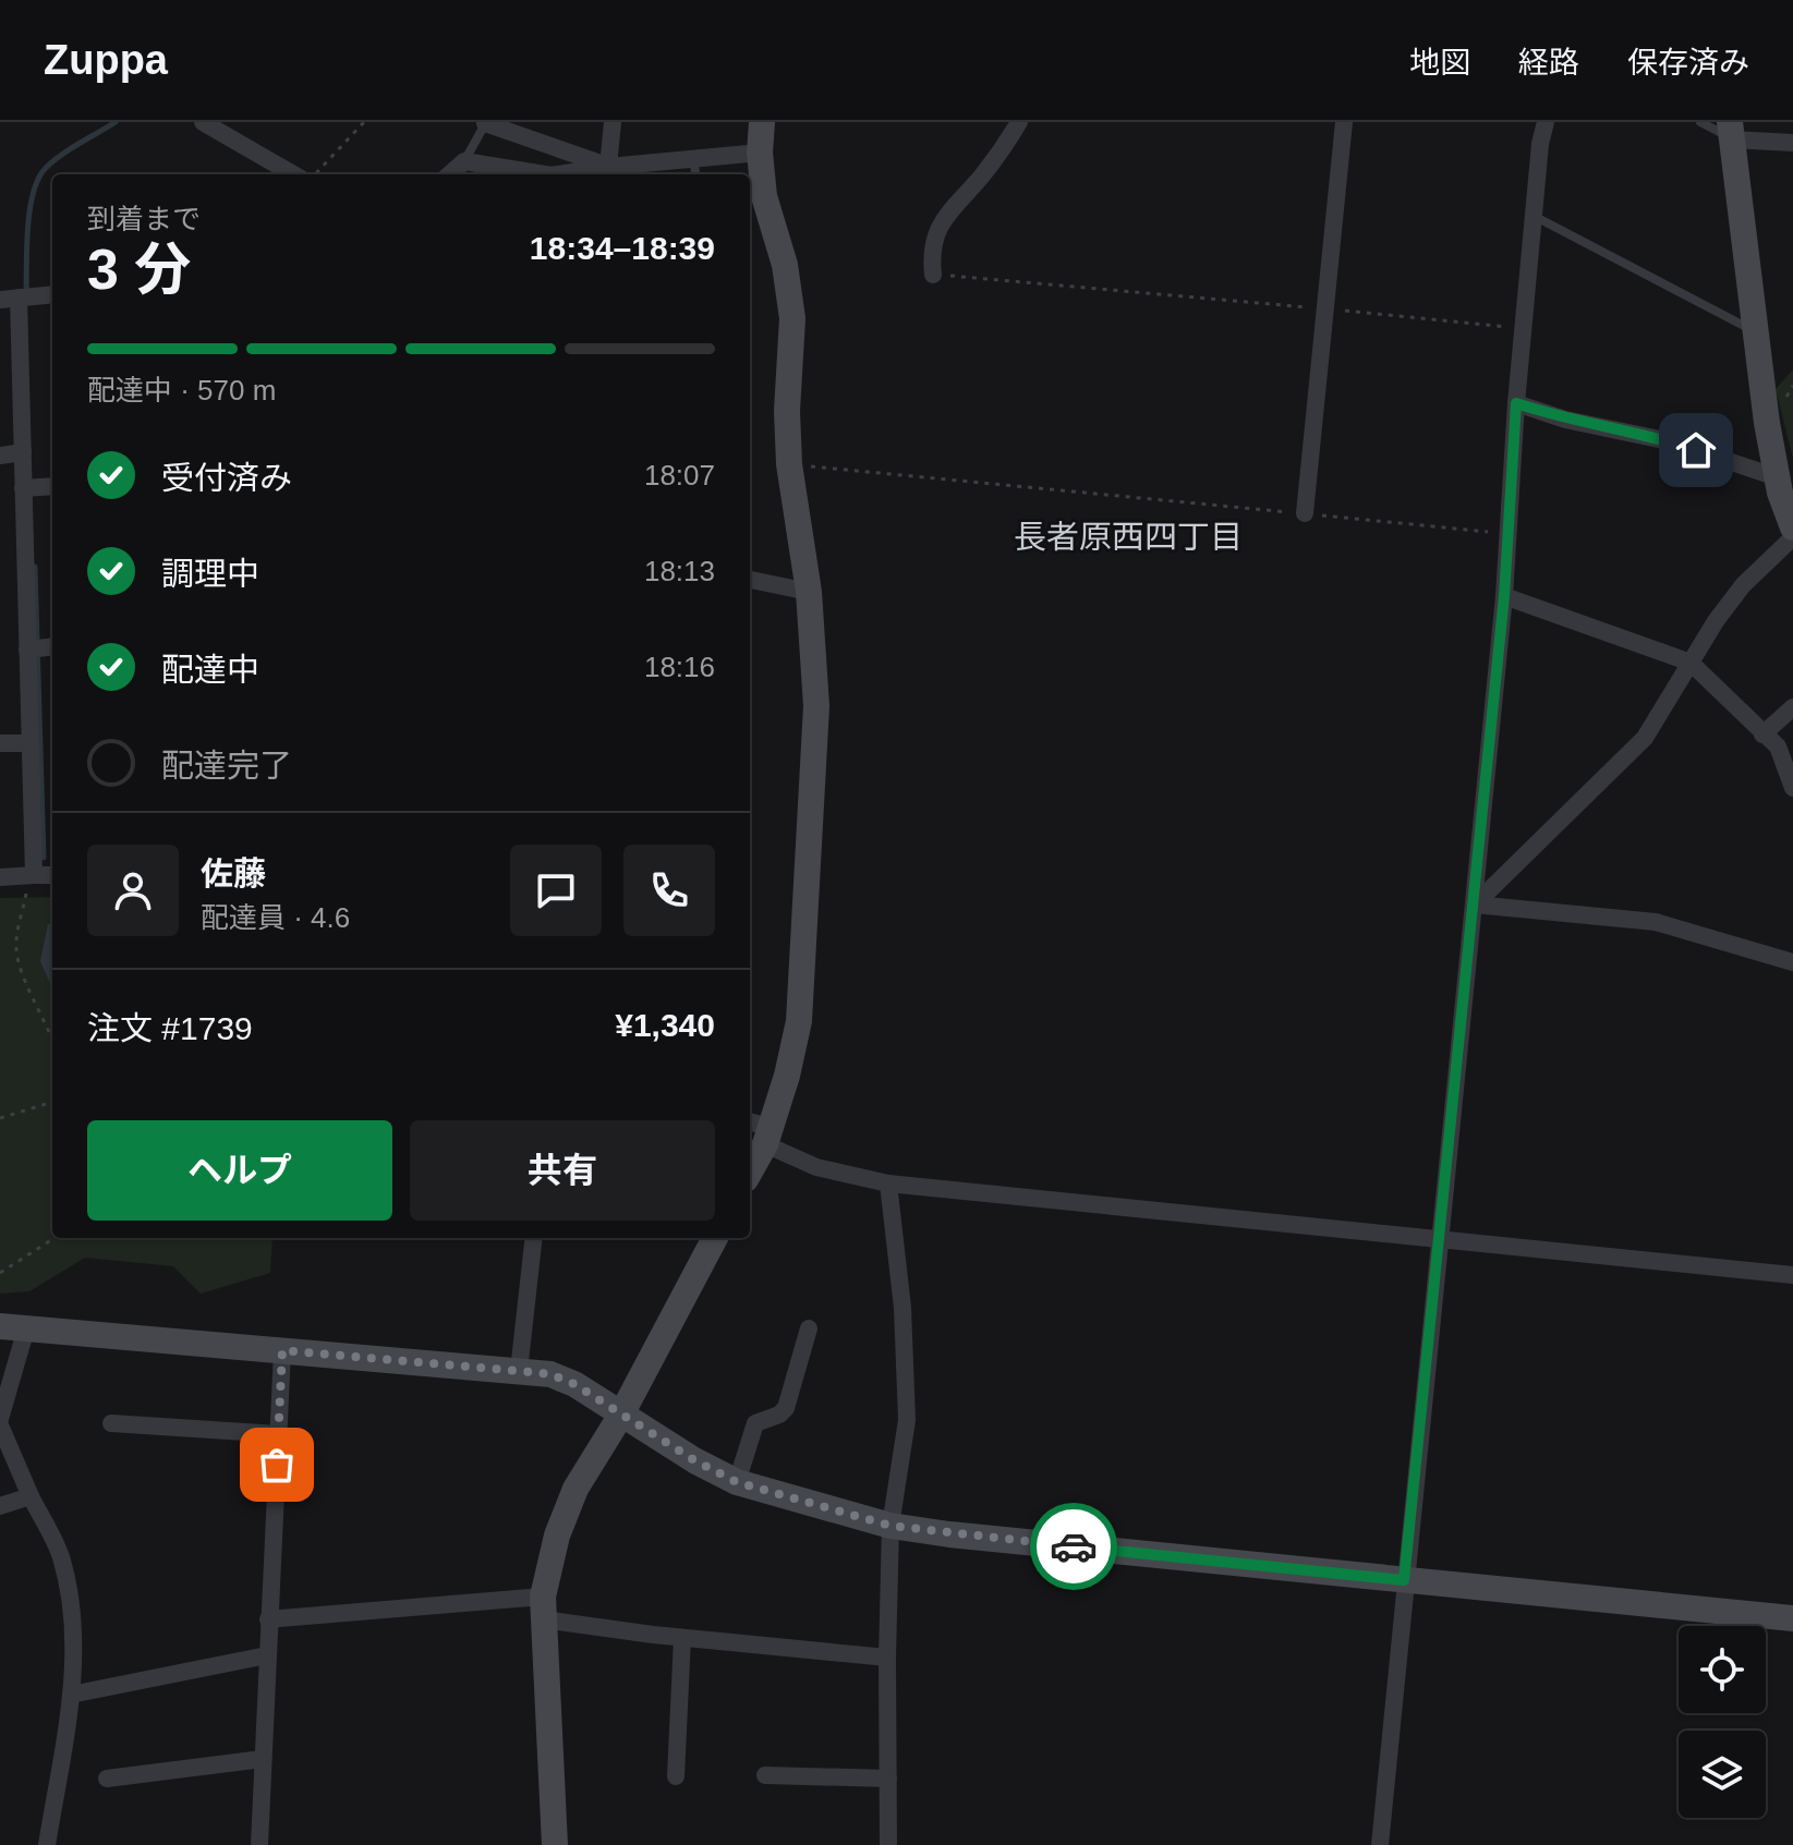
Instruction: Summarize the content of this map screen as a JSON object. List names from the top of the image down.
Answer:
{
  "districts": ["長者原西四丁目"],
  "page": {
    "header": "Zuppa",
    "nav": ["地図", "経路", "保存済み"],
    "heading": ["3 分", "到着まで", "18:34–18:39"],
    "panel": [
      "佐藤",
      "配達員 · 4.6",
      "注文 #1739",
      "¥1,340"
    ],
    "bar": "配達中 · 570 m",
    "list": [
      ["受付済み", "18:07"],
      ["調理中", "18:13"],
      ["配達中", "18:16"],
      "配達完了"
    ],
    "buttons": ["ヘルプ", "共有"]
  }
}
